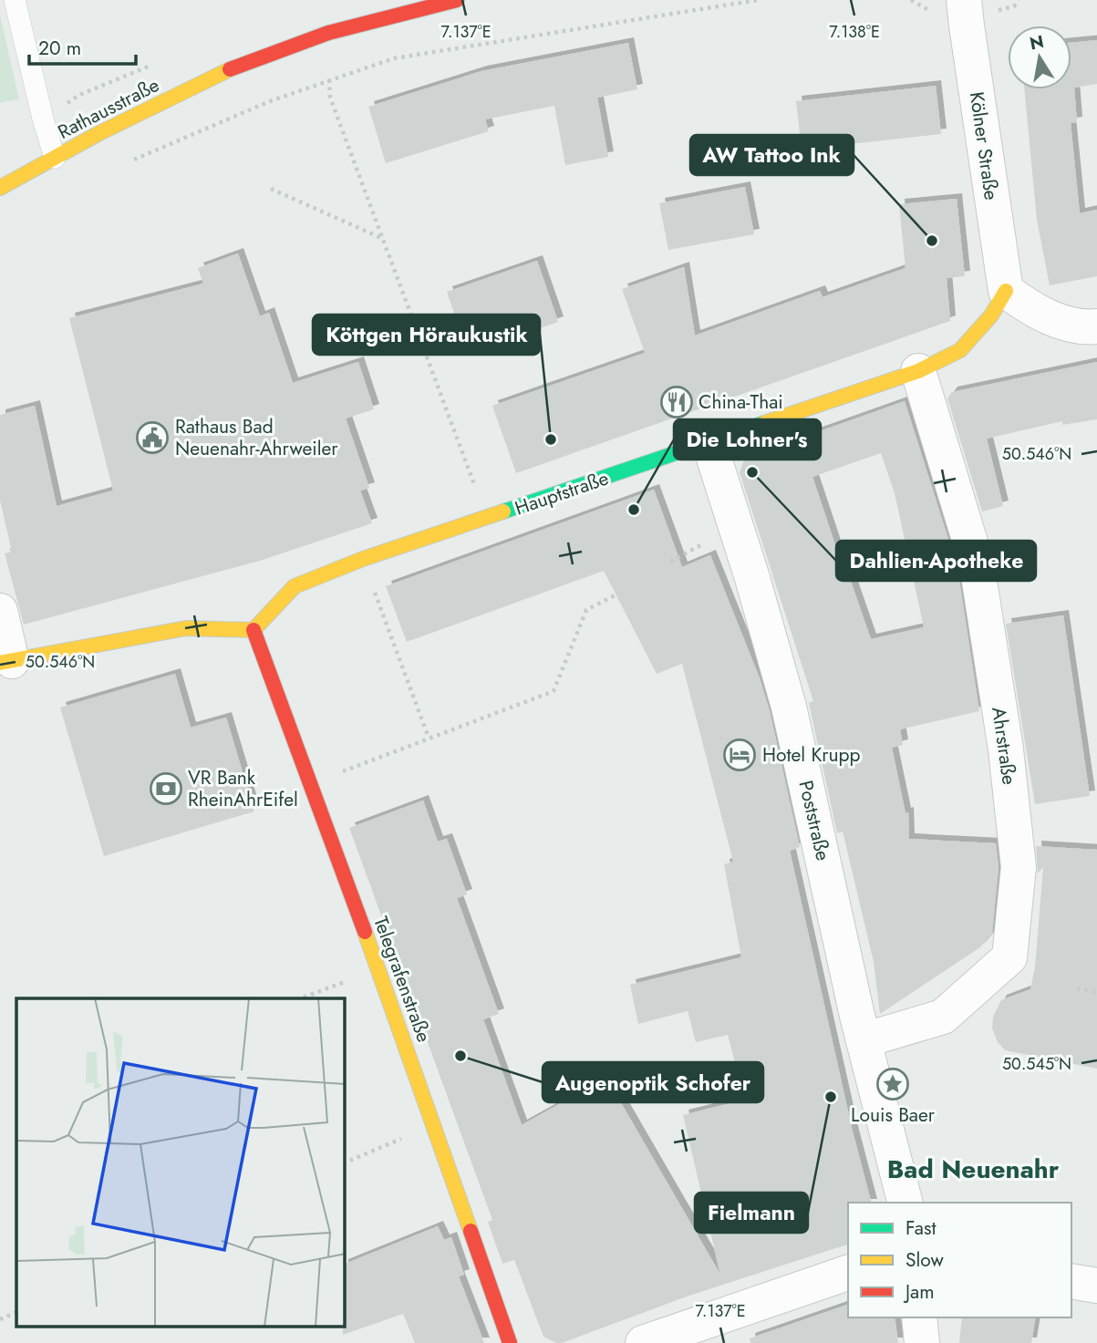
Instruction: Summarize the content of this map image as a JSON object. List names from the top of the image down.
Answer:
{
  "streets": {
    "street": [
      "Rathausstraße",
      "Kölner Straße",
      "Hauptstraße",
      "Ahrstraße",
      "Poststraße",
      "Telegrafenstraße"
    ]
  },
  "crossings": [
    ["Kölner Straße", "Hauptstraße"],
    ["Hauptstraße", "Ahrstraße"],
    ["Hauptstraße", "Poststraße"],
    ["Hauptstraße", "Telegrafenstraße"],
    ["Ahrstraße", "Poststraße"]
  ],
  "districts": ["Bad Neuenahr"],
  "places": {
    "other": [
      "AW Tattoo Ink",
      "Köttgen Höraukustik",
      "Dahlien-Apotheke",
      "Die Lohner's",
      "Augenoptik Schofer",
      "Fielmann"
    ],
    "restaurant": ["China-Thai"],
    "public building": ["Rathaus Bad Neuenahr-Ahrweiler"],
    "hotel": ["Hotel Krupp"],
    "bank": ["VR Bank RheinAhrEifel"],
    "place": ["Louis Baer"]
  },
  "legend": ["Fast", "Slow", "Jam"],
  "scale_bar": "20 m",
  "north": "top",
  "coordinates": [
    "7.137°E",
    "7.138°E",
    "50.546°N",
    "50.545°N"
  ]
}
